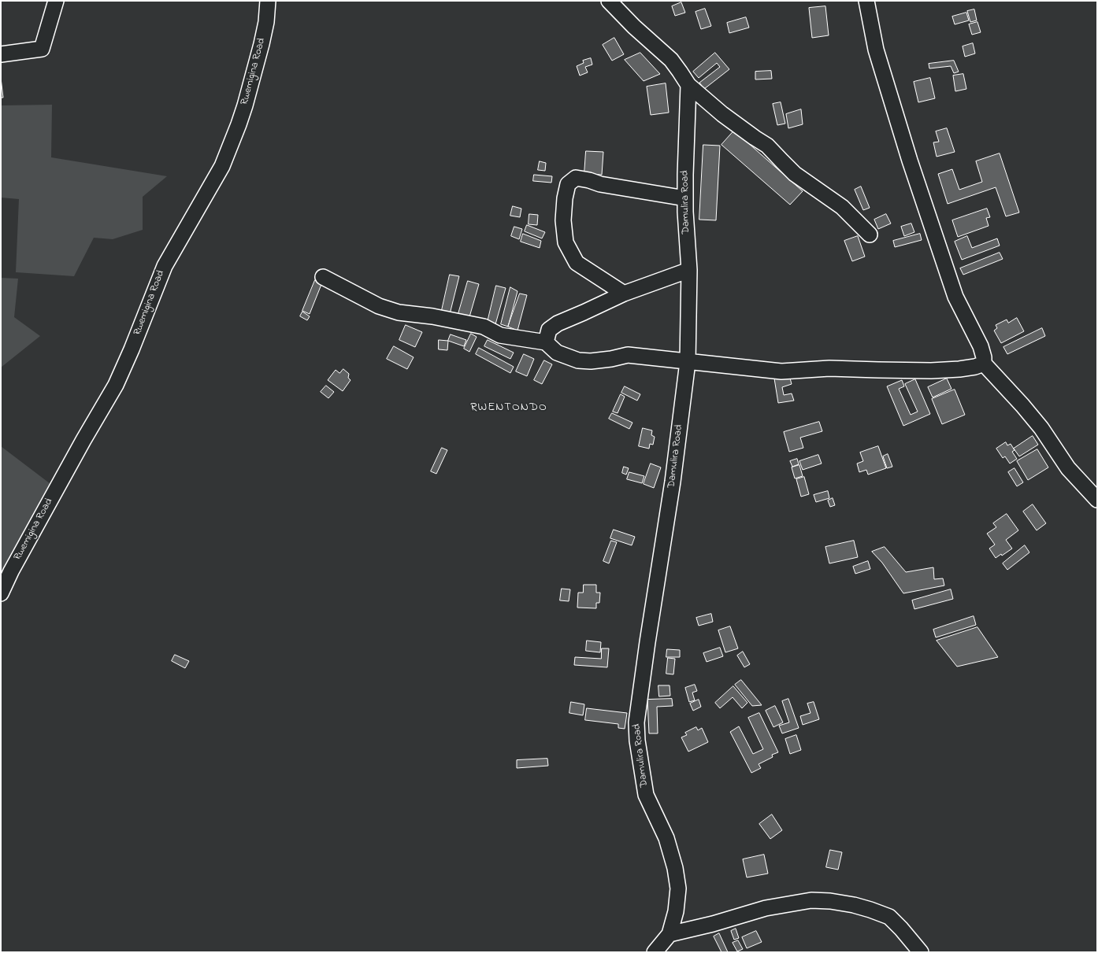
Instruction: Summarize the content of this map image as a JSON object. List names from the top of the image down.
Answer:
{
  "streets": {
    "street": ["Rwemigina Road", "Damulira Road"]
  },
  "districts": ["RWENTONDO"]
}
